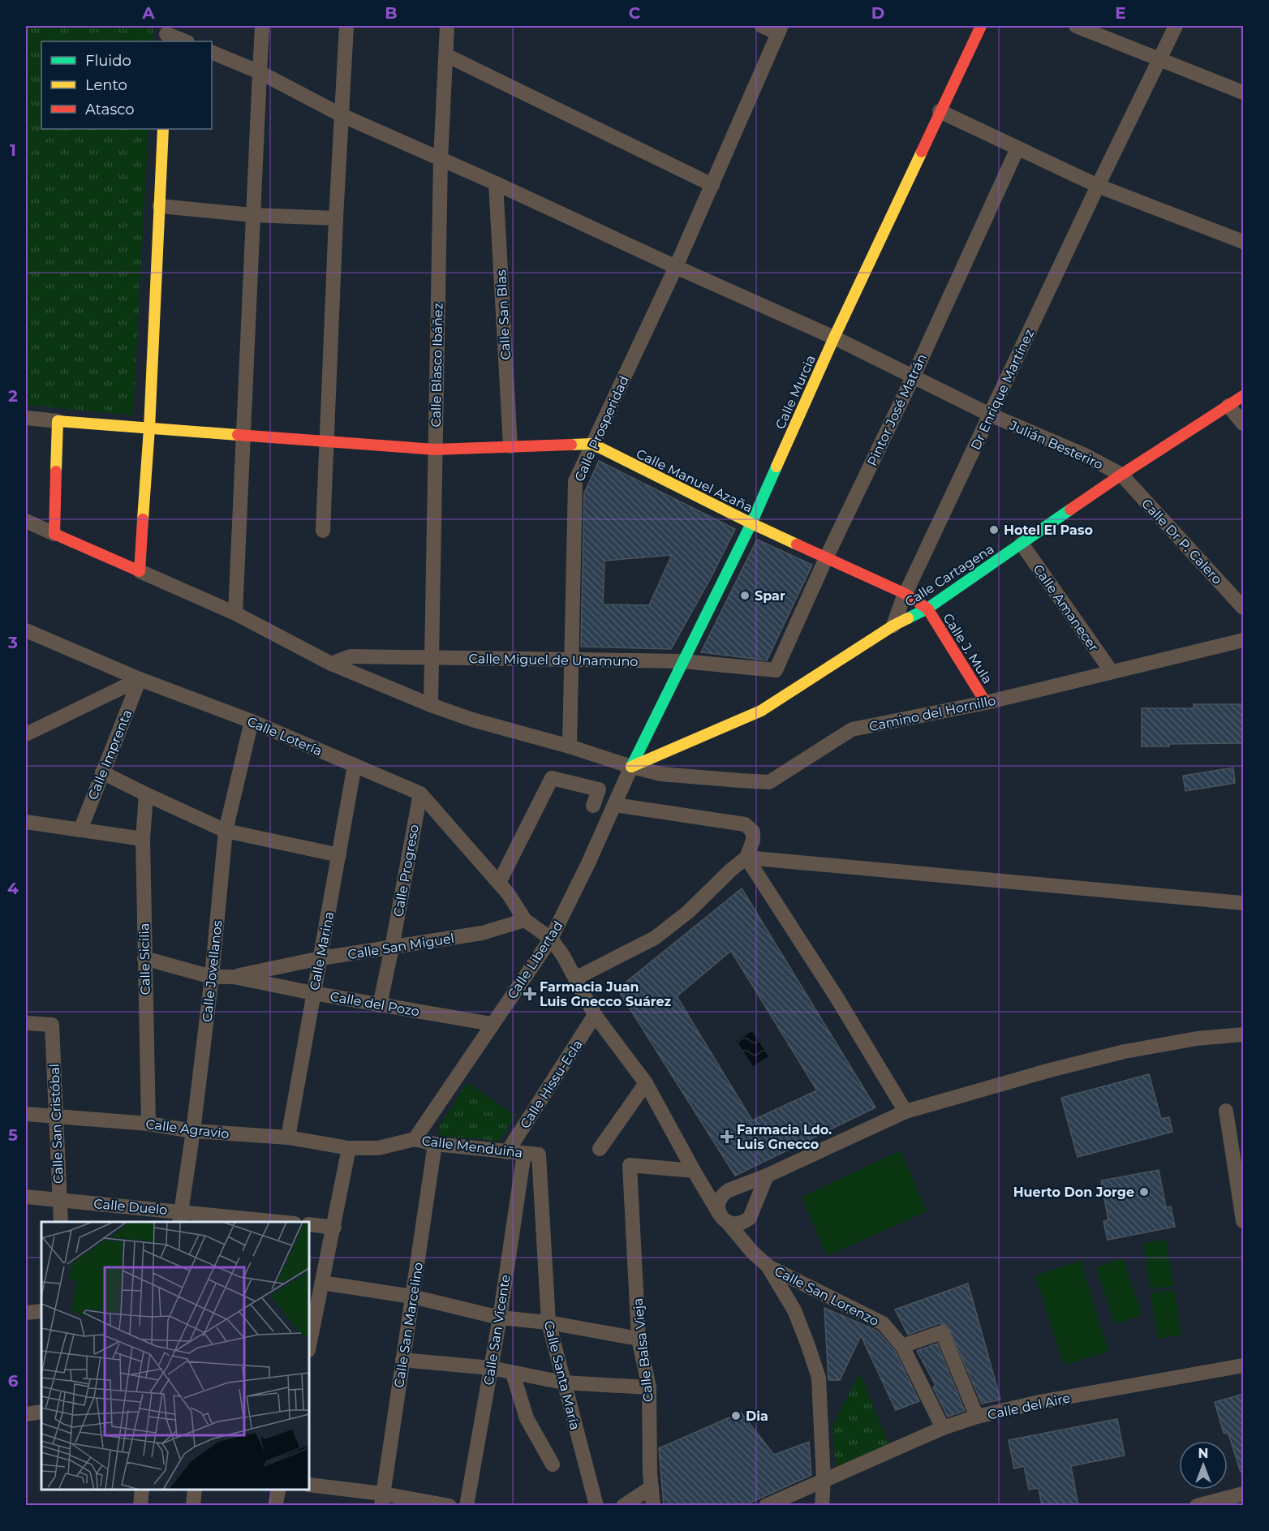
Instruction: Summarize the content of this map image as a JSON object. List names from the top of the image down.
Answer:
{
  "streets": {
    "street": [
      "Calle San Blas",
      "Calle Blasco Ibáñez",
      "Dr Enrique Martínez",
      "Calle Murcia",
      "Pintor José Matrán",
      "Calle Prosperidad",
      "Julián Besteriro",
      "Calle Manuel Azaña",
      "Calle Dr P. Calero",
      "Calle Cartagena",
      "Calle Amanecer",
      "Calle J. Mula",
      "Calle Miguel de Unamuno",
      "Camino del Hornillo",
      "Calle Lotería",
      "Calle Imprenta",
      "Calle Progreso",
      "Calle San Miguel",
      "Calle Marina",
      "Calle Sicilia",
      "Calle Libertad",
      "Calle Jovellanos",
      "Calle del Pozo",
      "Calle Hissu-Ecla",
      "Calle San Cristóbal",
      "Calle Agravio",
      "Calle Menduiña",
      "Calle Duelo",
      "Calle San Lorenzo",
      "Calle San Marcelino",
      "Calle San Vicente",
      "Calle Balsa Vieja",
      "Calle Santa María",
      "Calle del Aire"
    ]
  },
  "crossings": [
    ["Calle San Blas", "Julián Besteriro"],
    ["Calle San Blas", "Calle Manuel Azaña"],
    ["Calle Blasco Ibáñez", "Julián Besteriro"],
    ["Calle Blasco Ibáñez", "Calle Manuel Azaña"],
    ["Calle Blasco Ibáñez", "Calle Miguel de Unamuno"],
    ["Calle Blasco Ibáñez", "Camino del Hornillo"],
    ["Dr Enrique Martínez", "Julián Besteriro"],
    ["Dr Enrique Martínez", "Calle Manuel Azaña"],
    ["Dr Enrique Martínez", "Calle Cartagena"],
    ["Calle Murcia", "Julián Besteriro"],
    ["Calle Murcia", "Calle Manuel Azaña"],
    ["Calle Murcia", "Calle Cartagena"],
    ["Calle Murcia", "Calle Miguel de Unamuno"],
    ["Calle Murcia", "Camino del Hornillo"],
    ["Calle Murcia", "Calle Libertad"],
    ["Pintor José Matrán", "Julián Besteriro"],
    ["Pintor José Matrán", "Calle Manuel Azaña"],
    ["Pintor José Matrán", "Calle Miguel de Unamuno"],
    ["Calle Prosperidad", "Julián Besteriro"],
    ["Calle Prosperidad", "Calle Manuel Azaña"],
    ["Calle Prosperidad", "Calle Miguel de Unamuno"],
    ["Calle Prosperidad", "Camino del Hornillo"],
    ["Julián Besteriro", "Calle Dr P. Calero"],
    ["Julián Besteriro", "Calle Cartagena"],
    ["Calle Manuel Azaña", "Calle Cartagena"],
    ["Calle Manuel Azaña", "Calle J. Mula"],
    ["Calle Dr P. Calero", "Calle Cartagena"],
    ["Calle Cartagena", "Calle Amanecer"],
    ["Calle Cartagena", "Calle J. Mula"],
    ["Calle Cartagena", "Camino del Hornillo"],
    ["Calle Cartagena", "Calle Libertad"],
    ["Calle Amanecer", "Camino del Hornillo"],
    ["Calle J. Mula", "Camino del Hornillo"],
    ["Calle Miguel de Unamuno", "Camino del Hornillo"],
    ["Camino del Hornillo", "Calle Libertad"],
    ["Calle Lotería", "Calle Imprenta"],
    ["Calle Lotería", "Calle Progreso"],
    ["Calle Lotería", "Calle San Miguel"],
    ["Calle Lotería", "Calle Marina"],
    ["Calle Lotería", "Calle Jovellanos"],
    ["Calle Progreso", "Calle San Miguel"],
    ["Calle Progreso", "Calle del Pozo"],
    ["Calle San Miguel", "Calle Marina"],
    ["Calle San Miguel", "Calle del Pozo"],
    ["Calle Marina", "Calle del Pozo"],
    ["Calle Marina", "Calle Agravio"],
    ["Calle Sicilia", "Calle del Pozo"],
    ["Calle Sicilia", "Calle Agravio"],
    ["Calle Libertad", "Calle del Pozo"],
    ["Calle Libertad", "Calle Menduiña"],
    ["Calle Jovellanos", "Calle del Pozo"],
    ["Calle Jovellanos", "Calle Agravio"],
    ["Calle Jovellanos", "Calle Duelo"],
    ["Calle Hissu-Ecla", "Calle Menduiña"],
    ["Calle San Cristóbal", "Calle Agravio"],
    ["Calle San Cristóbal", "Calle Duelo"],
    ["Calle Agravio", "Calle Menduiña"],
    ["Calle Menduiña", "Calle San Marcelino"],
    ["Calle Menduiña", "Calle San Vicente"],
    ["Calle Menduiña", "Calle Santa María"],
    ["Calle San Lorenzo", "Calle del Aire"],
    ["Calle San Vicente", "Calle Santa María"]
  ],
  "places": {
    "other": [
      "Hotel El Paso",
      "Spar",
      "Huerto Don Jorge",
      "Dia"
    ],
    "health": ["Farmacia Juan Luis Gnecco Suárez", "Farmacia Ldo. Luis Gnecco"]
  },
  "legend": ["Fluido", "Lento", "Atasco"],
  "north": "top",
  "grid": {
    "columns": [
      "A",
      "B",
      "C",
      "D",
      "E"
    ],
    "rows": [
      "1",
      "2",
      "3",
      "4",
      "5",
      "6"
    ]
  }
}
